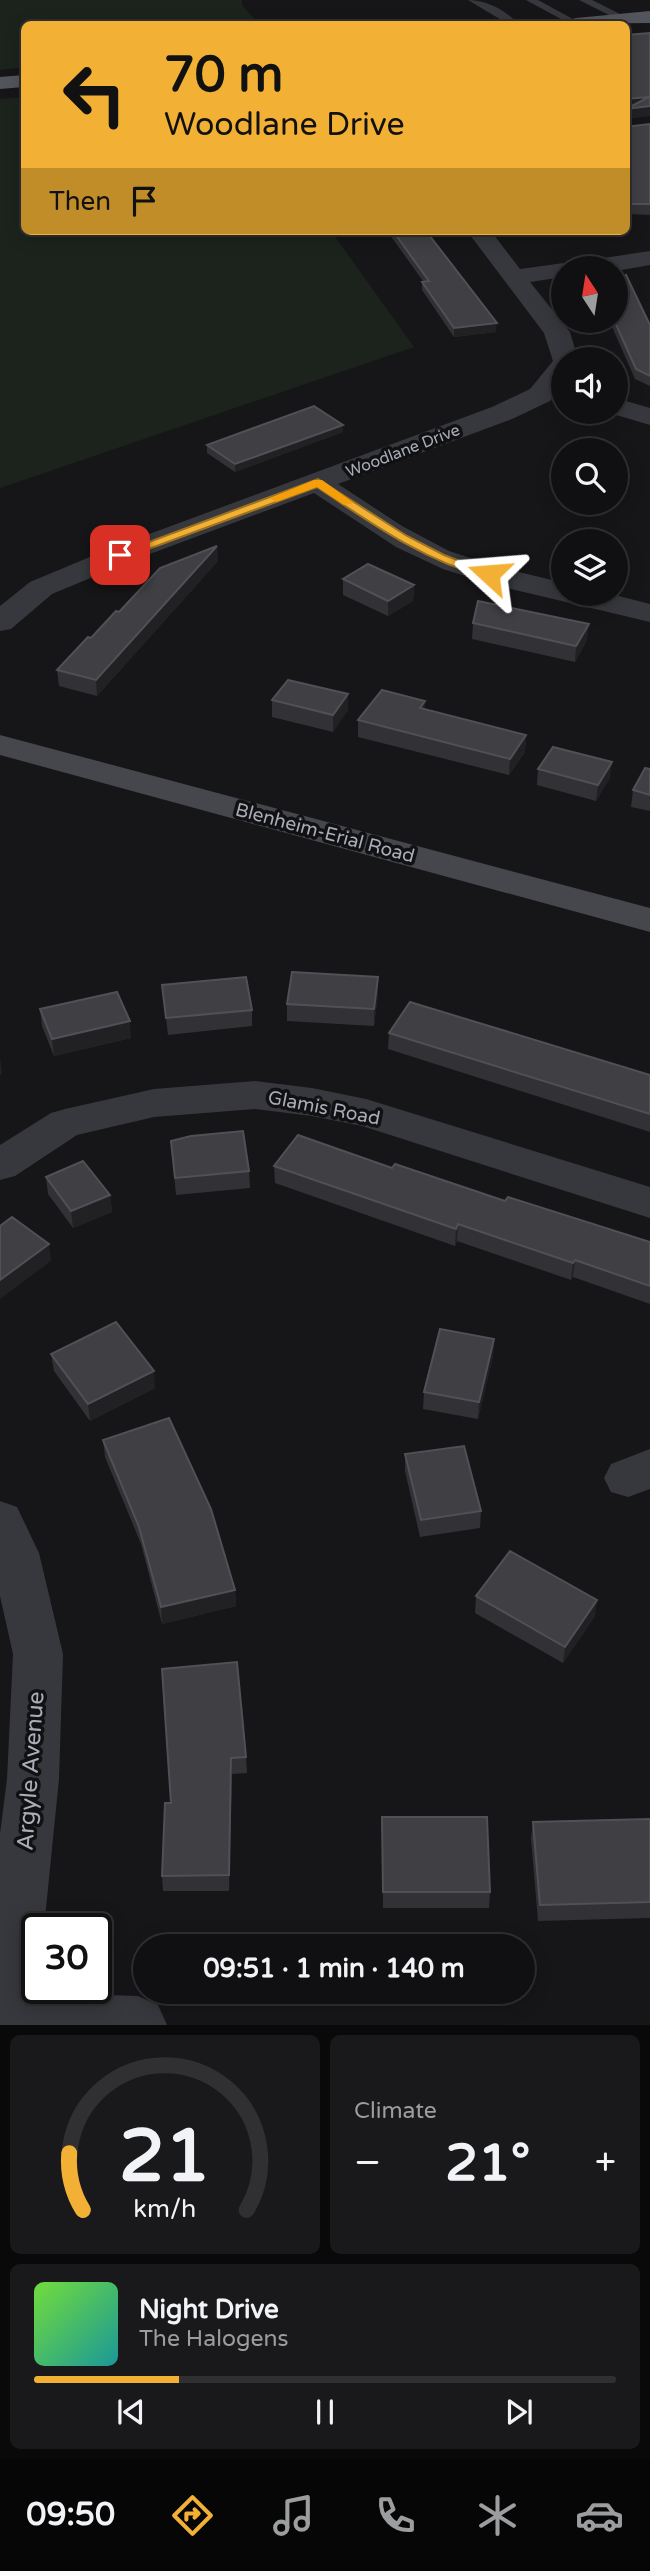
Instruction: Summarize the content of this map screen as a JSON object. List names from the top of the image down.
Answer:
{
  "streets": {
    "main road": ["Blenheim-Erial Road"],
    "street": ["Woodlane Drive", "Glamis Road", "Argyle Avenue"]
  },
  "north": "top",
  "page": {
    "turn": ["70 m", "Woodlane Drive"],
    "then": "Then",
    "limit": "30",
    "trip": "09:51 · 1 min · 140 m",
    "tile": "Climate",
    "heat": ["−", "21°", "+"],
    "song": ["Night Drive", "The Halogens"],
    "tabs": "09:50",
    "gauge": ["21", "km/h"]
  }
}
